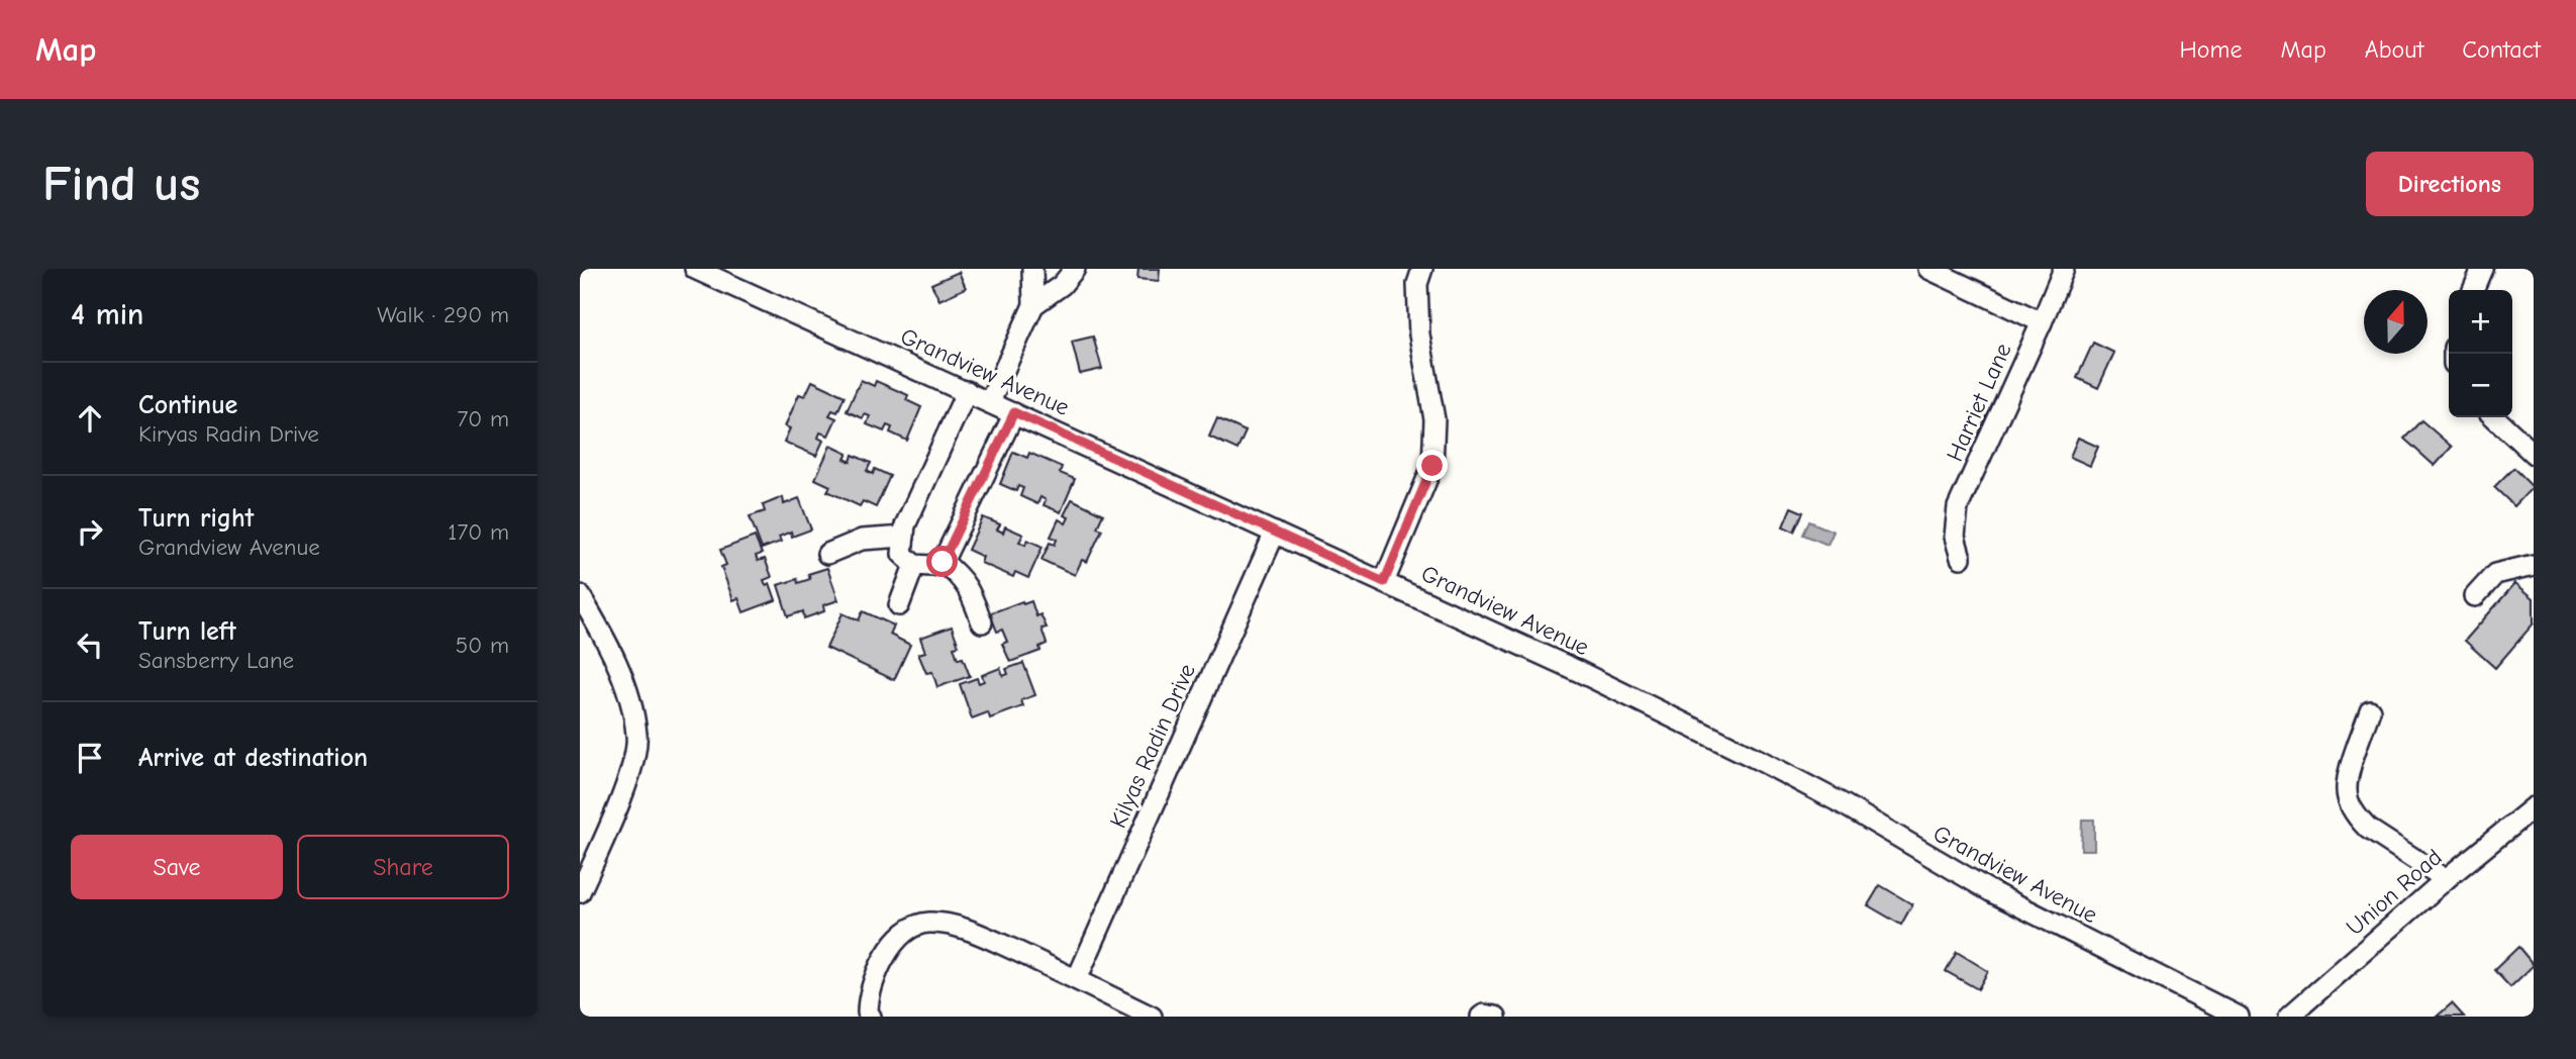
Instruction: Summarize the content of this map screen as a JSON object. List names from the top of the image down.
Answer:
{
  "streets": {
    "street": [
      "Grandview Avenue",
      "Harriet Lane",
      "Kilyas Radin Drive",
      "Union Road"
    ]
  },
  "crossings": [
    ["Grandview Avenue", "Kilyas Radin Drive"]
  ],
  "north": "top",
  "page": {
    "header": "Map",
    "nav": [
      "Home",
      "Map",
      "About",
      "Contact"
    ],
    "buttons": [
      "Directions",
      ["Save", "Share"]
    ],
    "title": "Find us",
    "heading": ["4 min", "Walk · 290 m"],
    "map_buttons": ["+", "−"],
    "list": [
      ["Continue", "Kiryas Radin Drive", "70 m"],
      ["Turn right", "Grandview Avenue", "170 m"],
      ["Turn left", "Sansberry Lane", "50 m"],
      "Arrive at destination"
    ]
  }
}
